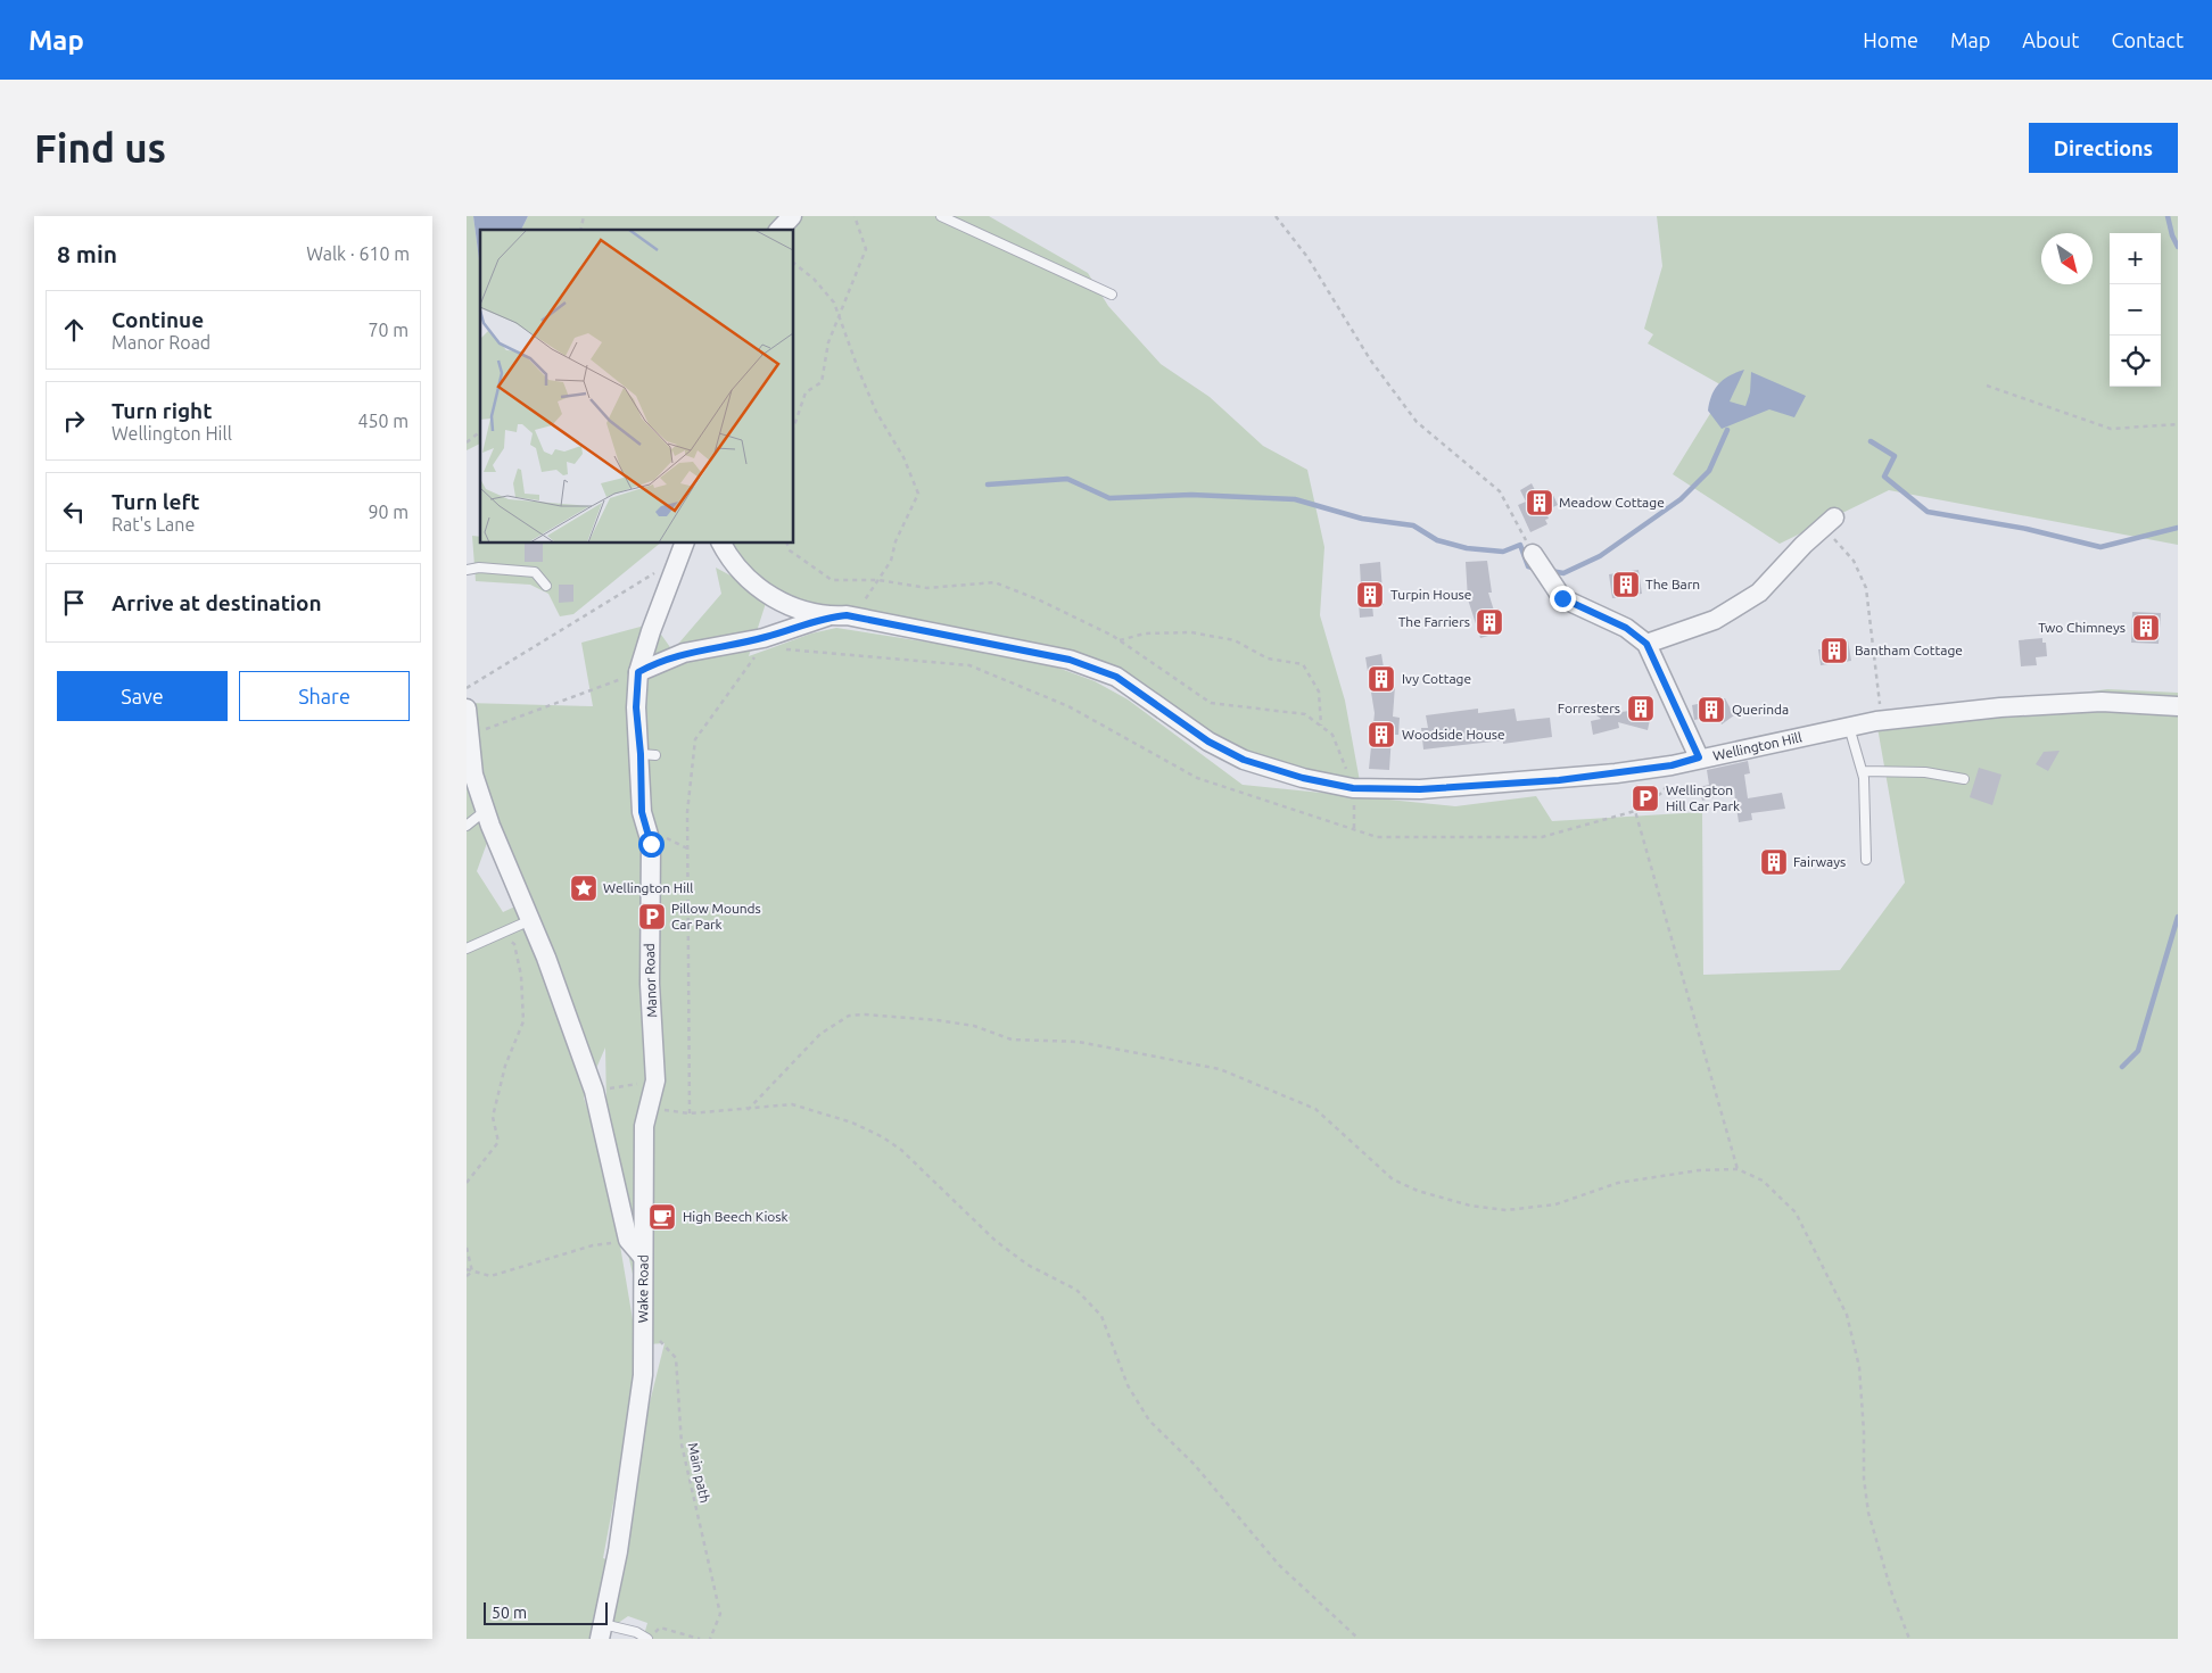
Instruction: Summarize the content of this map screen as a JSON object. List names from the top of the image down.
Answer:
{
  "streets": {
    "street": ["Wellington Hill", "Manor Road", "Wake Road"],
    "path": ["Main path"]
  },
  "crossings": [
    ["Wellington Hill", "Manor Road"],
    ["Manor Road", "Wake Road"],
    ["Wake Road", "Main path"]
  ],
  "places": {
    "building": [
      "Meadow Cottage",
      "The Barn",
      "Turpin House",
      "The Farriers",
      "Two Chimneys",
      "Bantham Cottage",
      "Ivy Cottage",
      "Forresters",
      "Querinda",
      "Woodside House",
      "Fairways"
    ],
    "parking": ["Wellington Hill Car Park", "Pillow Mounds Car Park"],
    "place": ["Wellington Hill"],
    "cafe": ["High Beech Kiosk"]
  },
  "scale_bar": "50 m",
  "north": "bottom right",
  "page": {
    "header": "Map",
    "nav": [
      "Home",
      "Map",
      "About",
      "Contact"
    ],
    "buttons": [
      "Directions",
      ["Save", "Share"]
    ],
    "title": "Find us",
    "heading": ["8 min", "Walk · 610 m"],
    "map_buttons": ["+", "−"],
    "list": [
      ["Continue", "Manor Road", "70 m"],
      ["Turn right", "Wellington Hill", "450 m"],
      ["Turn left", "Rat's Lane", "90 m"],
      "Arrive at destination"
    ],
    "scale": "50 m"
  }
}
